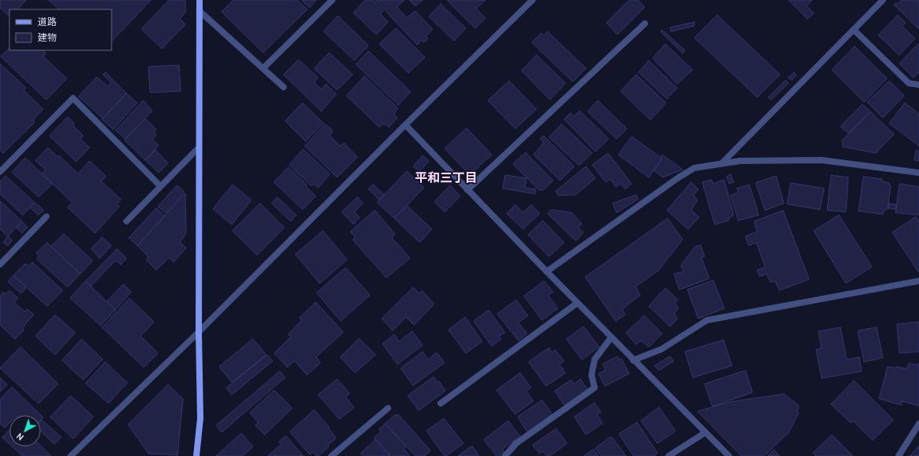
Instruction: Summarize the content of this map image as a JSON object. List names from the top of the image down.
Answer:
{
  "districts": ["平和三丁目"],
  "legend": ["道路", "建物"],
  "north": "bottom left"
}
